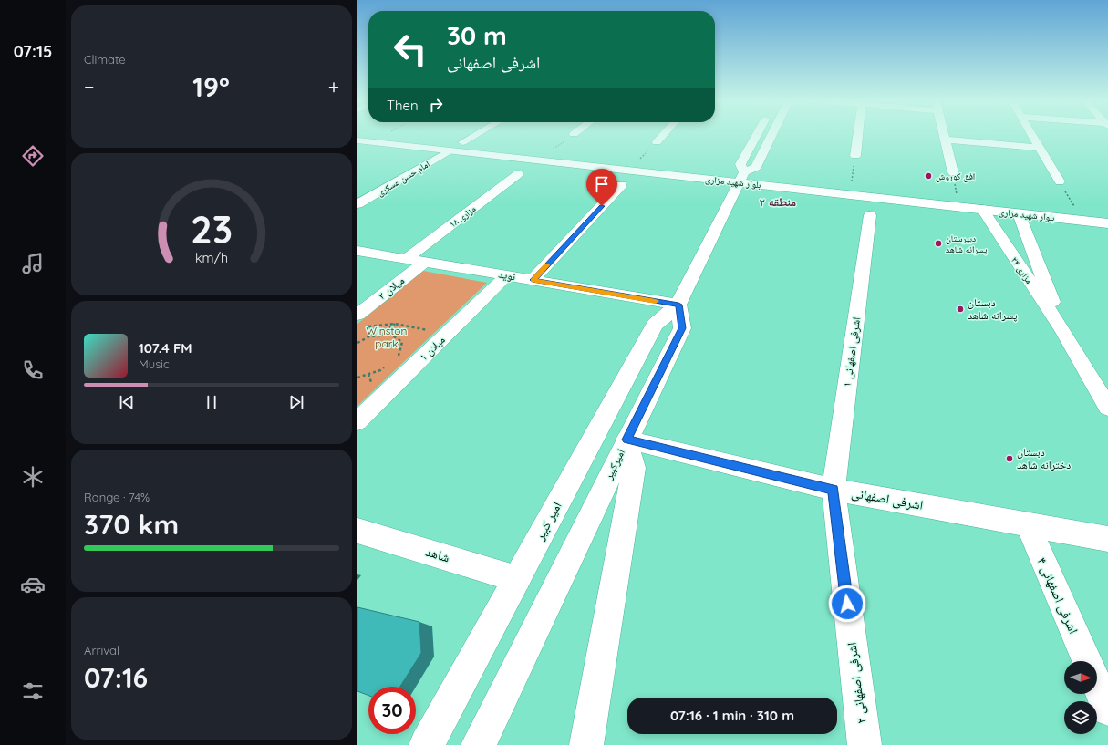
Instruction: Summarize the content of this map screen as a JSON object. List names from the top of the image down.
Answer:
{
  "streets": {
    "main road": ["بلوار شهید مزاری", "امیرکبیر", "امیر کبیر"],
    "street": [
      "امام حسن عسکری",
      "مزاری ۱۸",
      "مزاری ۲۴",
      "نوید",
      "میلان ۲",
      "میلان ۱",
      "اشرفی اصفهانی ۱",
      "اشرفی اصفهانی",
      "شاهد",
      "اشرفی اصفهانی ۴",
      "اشرفی اصفهانی ۲"
    ]
  },
  "crossings": [
    ["امام حسن عسکری", "بلوار شهید مزاری"],
    ["بلوار شهید مزاری", "مزاری ۲۴"],
    ["مزاری ۱۸", "نوید"],
    ["نوید", "میلان ۲"],
    ["نوید", "میلان ۱"],
    ["نوید", "امیرکبیر"],
    ["نوید", "امیر کبیر"],
    ["اشرفی اصفهانی ۱", "اشرفی اصفهانی"],
    ["اشرفی اصفهانی ۱", "اشرفی اصفهانی ۲"],
    ["امیرکبیر", "اشرفی اصفهانی"],
    ["امیرکبیر", "امیر کبیر"],
    ["اشرفی اصفهانی", "اشرفی اصفهانی ۴"],
    ["اشرفی اصفهانی", "اشرفی اصفهانی ۲"],
    ["امیر کبیر", "شاهد"]
  ],
  "districts": ["منطقه ۲"],
  "parks": ["Winston park"],
  "places": [
    "افق کوروش",
    "دبیرستان پسرانه شاهد",
    "دبستان پسرانه شاهد",
    "دبستان دخترانه شاهد"
  ],
  "north": "right",
  "page": {
    "tabs": "07:15",
    "tile": [
      "Climate",
      ["Range · 74%", "370 km"],
      ["Arrival", "07:16"]
    ],
    "turn": ["30 m", "اشرفی اصفهانی"],
    "heat": ["−", "19°", "+"],
    "then": "Then",
    "song": ["107.4 FM", "Music"],
    "limit": "30",
    "trip": "07:16 · 1 min · 310 m",
    "gauge": ["23", "km/h"]
  }
}
